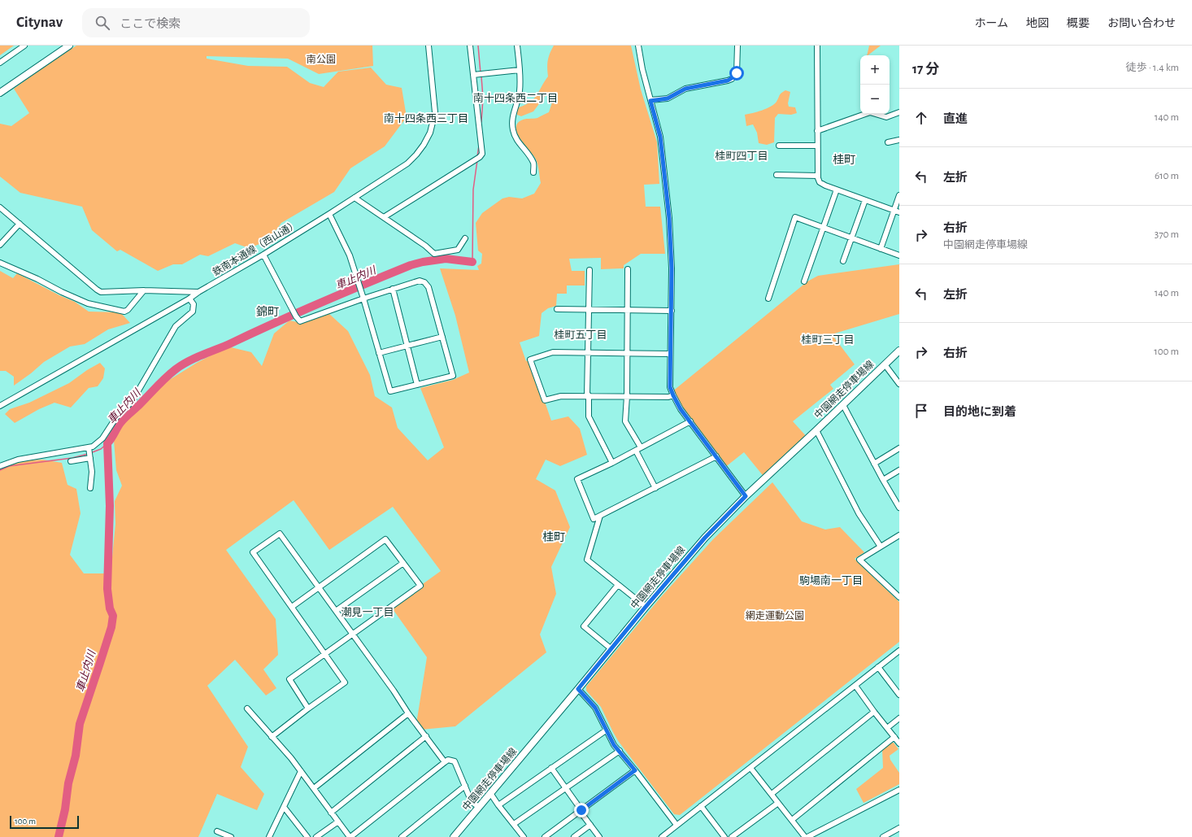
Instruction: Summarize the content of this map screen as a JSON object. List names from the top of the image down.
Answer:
{
  "streets": {
    "main road": ["中園網走停車場線"],
    "street": ["鉄南本通線（西山通）"]
  },
  "districts": [
    "南十四条西二丁目",
    "南十四条西三丁目",
    "桂町四丁目",
    "桂町",
    "錦町",
    "桂町五丁目",
    "桂町三丁目",
    "桂町",
    "駒場南一丁目",
    "潮見一丁目"
  ],
  "water": ["車止内川"],
  "parks": ["南公園", "網走運動公園"],
  "scale_bar": "100 m",
  "page": {
    "header": "Citynav",
    "search": "ここで検索",
    "nav": [
      "ホーム",
      "地図",
      "概要",
      "お問い合わせ"
    ],
    "heading": ["17 分", "徒歩 · 1.4 km"],
    "map_buttons": ["+", "−"],
    "list": [
      ["直進", "140 m"],
      ["左折", "610 m"],
      ["右折", "中園網走停車場線", "370 m"],
      ["左折", "140 m"],
      ["右折", "100 m"],
      "目的地に到着"
    ],
    "scale": "100 m"
  }
}
